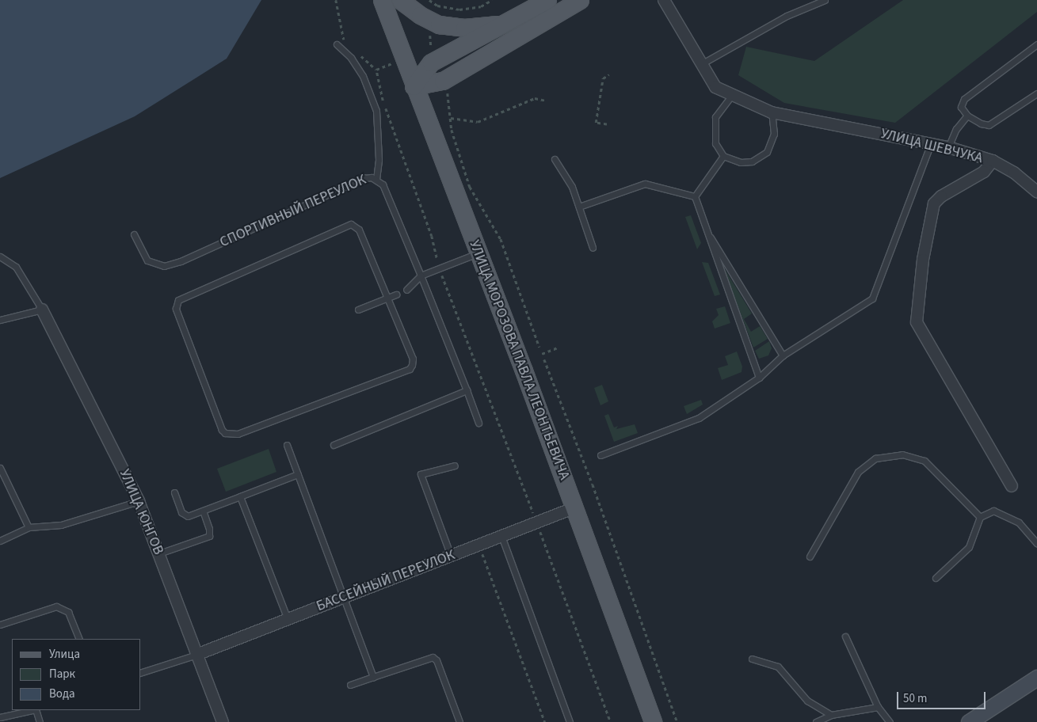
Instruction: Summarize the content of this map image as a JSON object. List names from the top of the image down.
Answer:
{
  "streets": {
    "main road": ["УЛИЦА МОРОЗОВА ПАВЛА ЛЕОНТЬЕВИЧА"],
    "street": ["УЛИЦА ШЕВЧУКА", "УЛИЦА ЮНГОВ", "БАССЕЙНЫЙ ПЕРЕУЛОК"],
    "lane": ["СПОРТИВНЫЙ ПЕРЕУЛОК"]
  },
  "crossings": [
    ["УЛИЦА МОРОЗОВА ПАВЛА ЛЕОНТЬЕВИЧА", "БАССЕЙНЫЙ ПЕРЕУЛОК"],
    ["УЛИЦА ЮНГОВ", "БАССЕЙНЫЙ ПЕРЕУЛОК"]
  ],
  "legend": ["Улица", "Парк", "Вода"],
  "scale_bar": "50 m"
}
